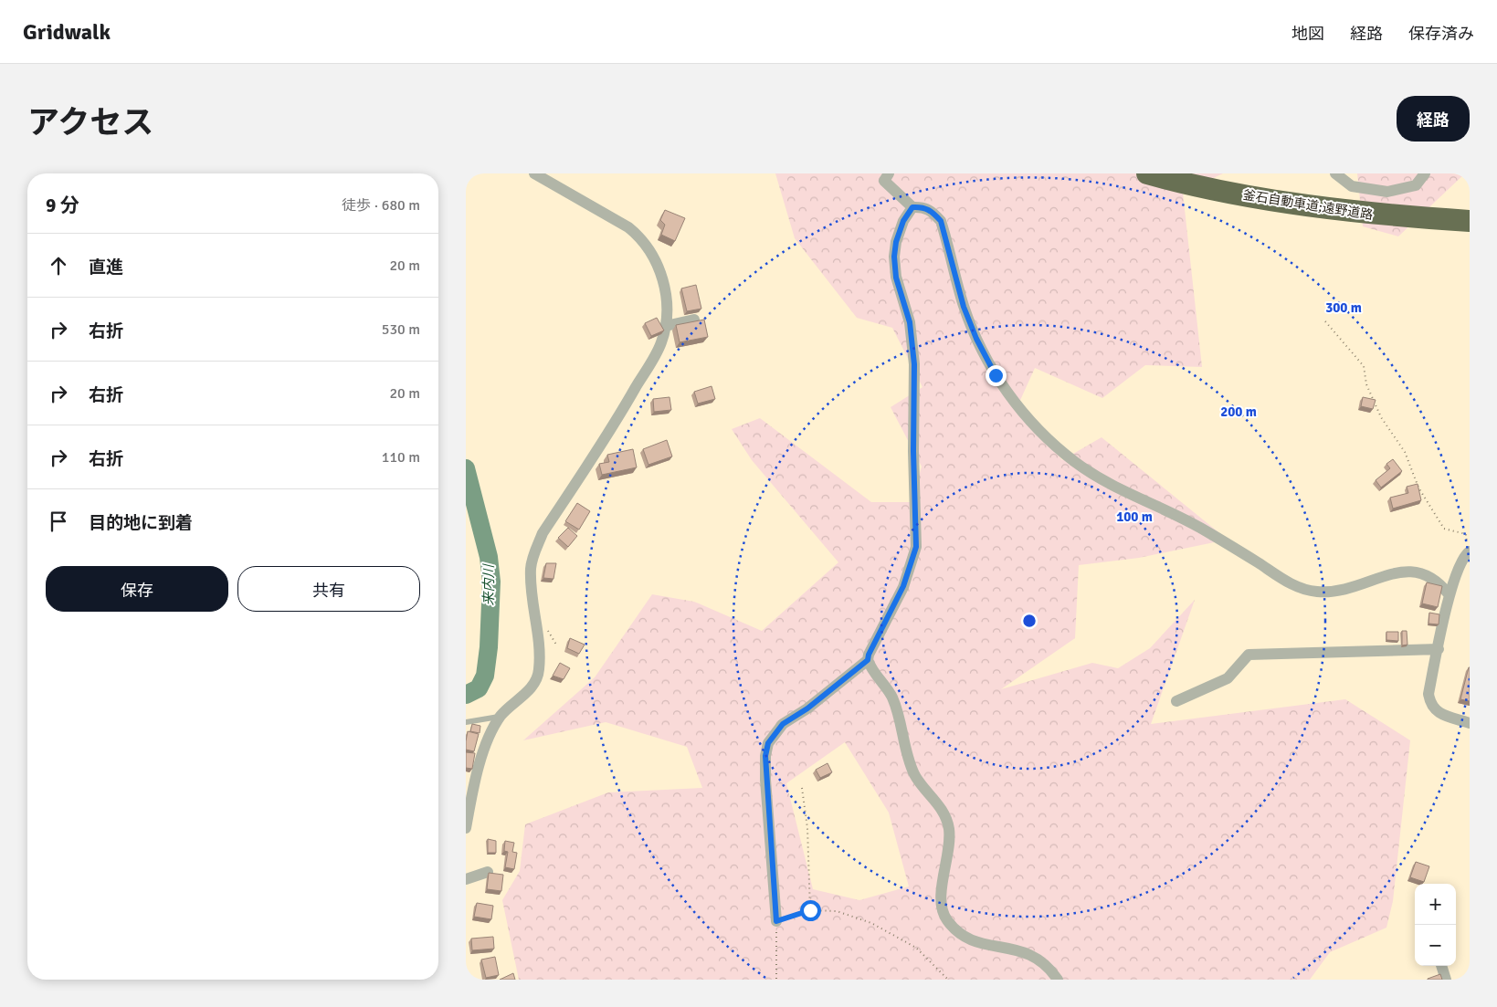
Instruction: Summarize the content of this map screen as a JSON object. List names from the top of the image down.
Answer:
{
  "streets": {
    "highway": ["釜石自動車道;遠野道路"]
  },
  "water": ["来内川"],
  "page": {
    "header": "Gridwalk",
    "nav": ["地図", "経路", "保存済み"],
    "title": "アクセス",
    "buttons": [
      "経路",
      ["保存", "共有"]
    ],
    "heading": ["9 分", "徒歩 · 680 m"],
    "list": [
      ["直進", "20 m"],
      ["右折", "530 m"],
      ["右折", "20 m"],
      ["右折", "110 m"],
      "目的地に到着"
    ],
    "map_buttons": ["+", "−"]
  },
  "rings": ["300 m", "200 m", "100 m"]
}
